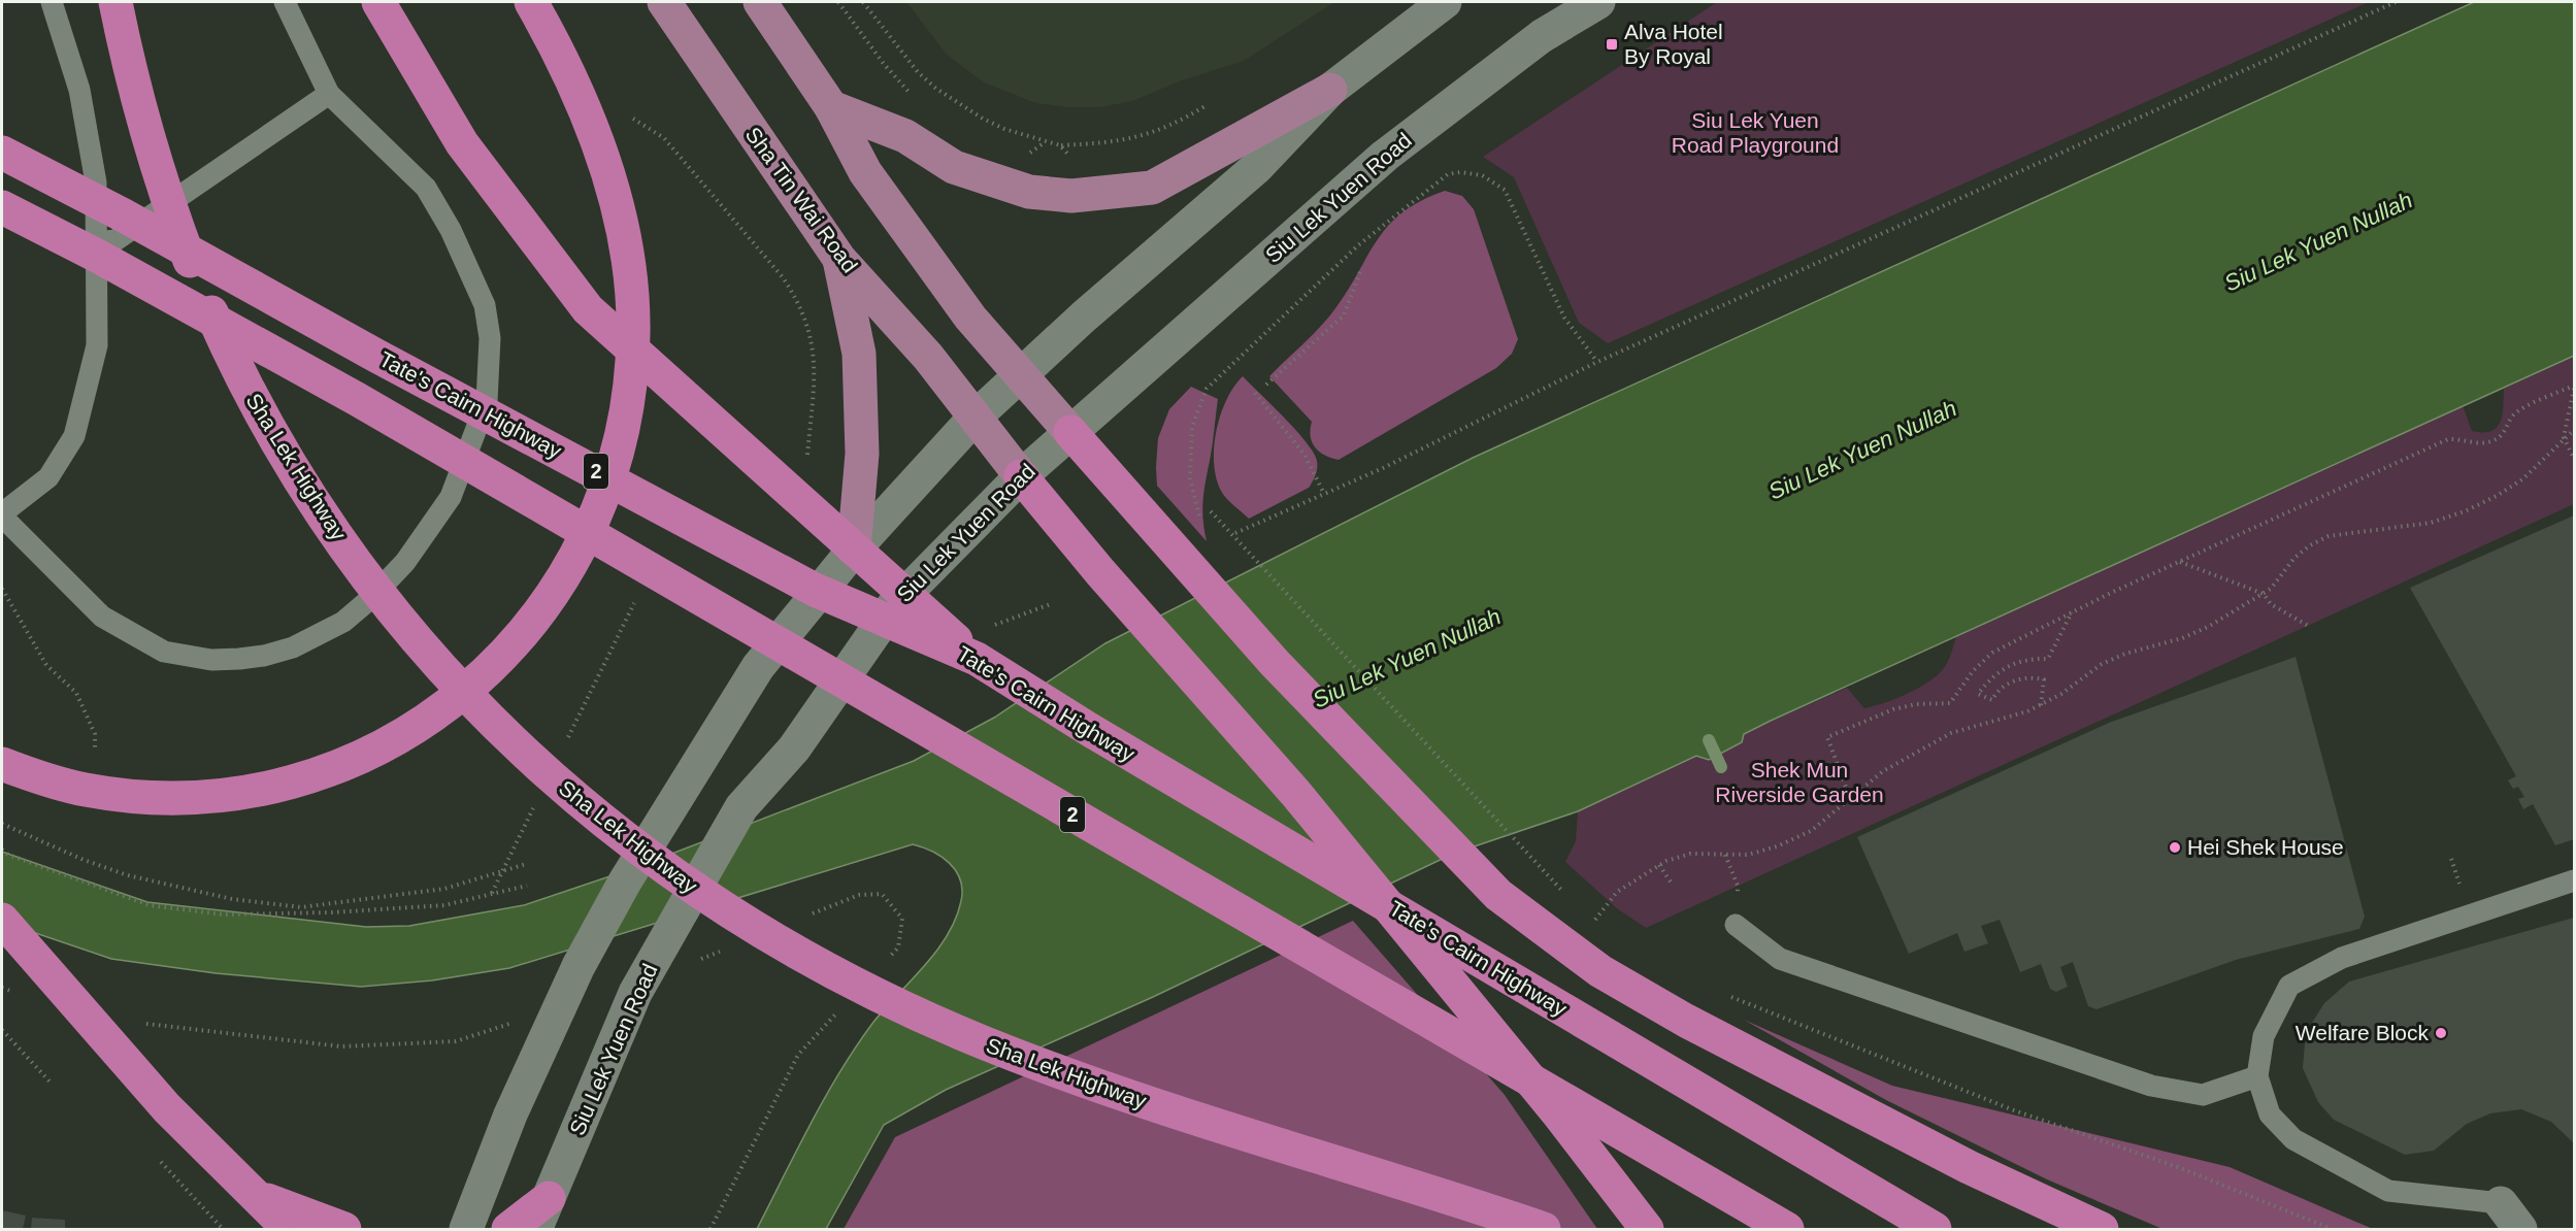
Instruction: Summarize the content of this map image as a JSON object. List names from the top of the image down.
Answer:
{
  "streets": {
    "highway": ["Tate's Cairn Highway", "Sha Lek Highway", "2"],
    "main road": ["Siu Lek Yuen Road", "Sha Tin Wai Road"]
  },
  "crossings": [
    ["Siu Lek Yuen Road", "Sha Tin Wai Road"]
  ],
  "water": ["Siu Lek Yuen Nullah"],
  "parks": ["Siu Lek Yuen Road Playground", "Shek Mun Riverside Garden"],
  "places": {
    "transit": ["Alva Hotel By Royal"],
    "other": ["Hei Shek House", "Welfare Block"]
  }
}
